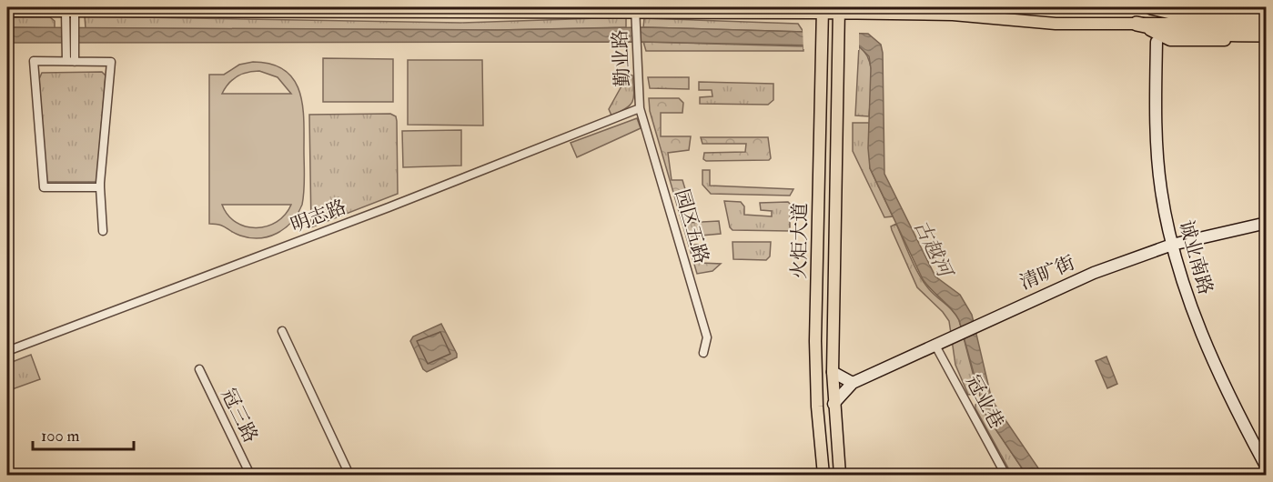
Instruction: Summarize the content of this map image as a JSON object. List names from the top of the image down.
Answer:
{
  "streets": {
    "main road": ["火炬大道"],
    "street": [
      "勤业路",
      "明志路",
      "园区五路",
      "诚业南路",
      "清旷街",
      "冠业巷",
      "冠三路"
    ]
  },
  "crossings": [
    ["勤业路", "明志路"],
    ["勤业路", "园区五路"],
    ["明志路", "园区五路"],
    ["火炬大道", "清旷街"],
    ["诚业南路", "清旷街"],
    ["清旷街", "冠业巷"]
  ],
  "water": ["古越河"],
  "scale_bar": "100 m"
}
